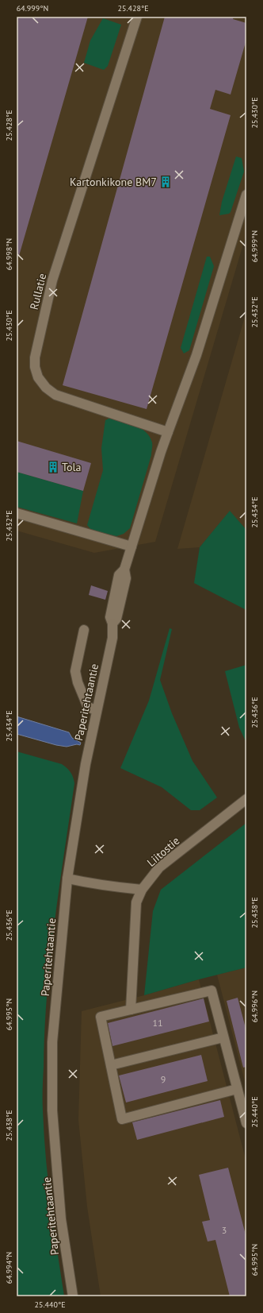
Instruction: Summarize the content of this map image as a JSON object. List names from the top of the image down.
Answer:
{
  "streets": {
    "street": ["Rullatie", "Paperitehtaantie", "Liitostie"]
  },
  "places": {
    "building": ["Kartonkikone BM7", "Tola"]
  },
  "house_numbers": ["11", "9", "3"],
  "coordinates": [
    "64.999°N",
    "25.428°E",
    "25.430°E",
    "64.998°N",
    "25.432°E",
    "25.434°E",
    "25.436°E",
    "25.438°E",
    "64.996°N",
    "64.995°N",
    "25.440°E",
    "64.994°N"
  ]
}
